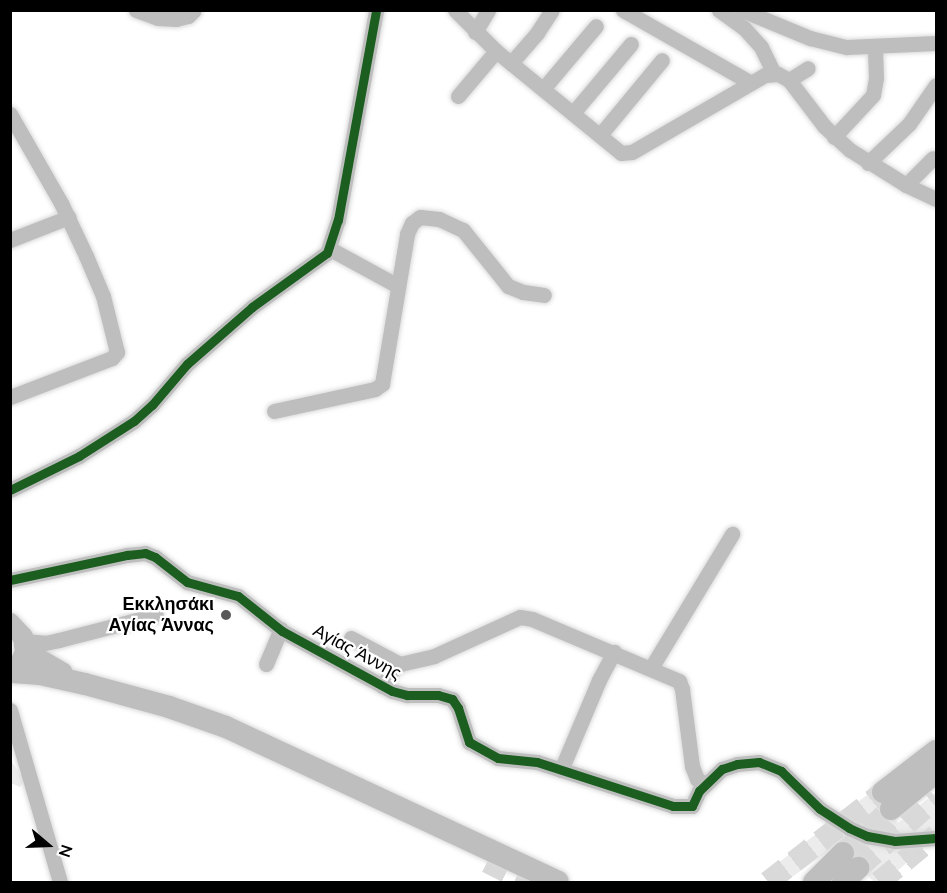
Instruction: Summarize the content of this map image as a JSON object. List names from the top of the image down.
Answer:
{
  "streets": {
    "street": ["Αγίας Άννης"]
  },
  "places": ["Εκκλησάκι Αγίας Άννας"],
  "north": "right"
}
